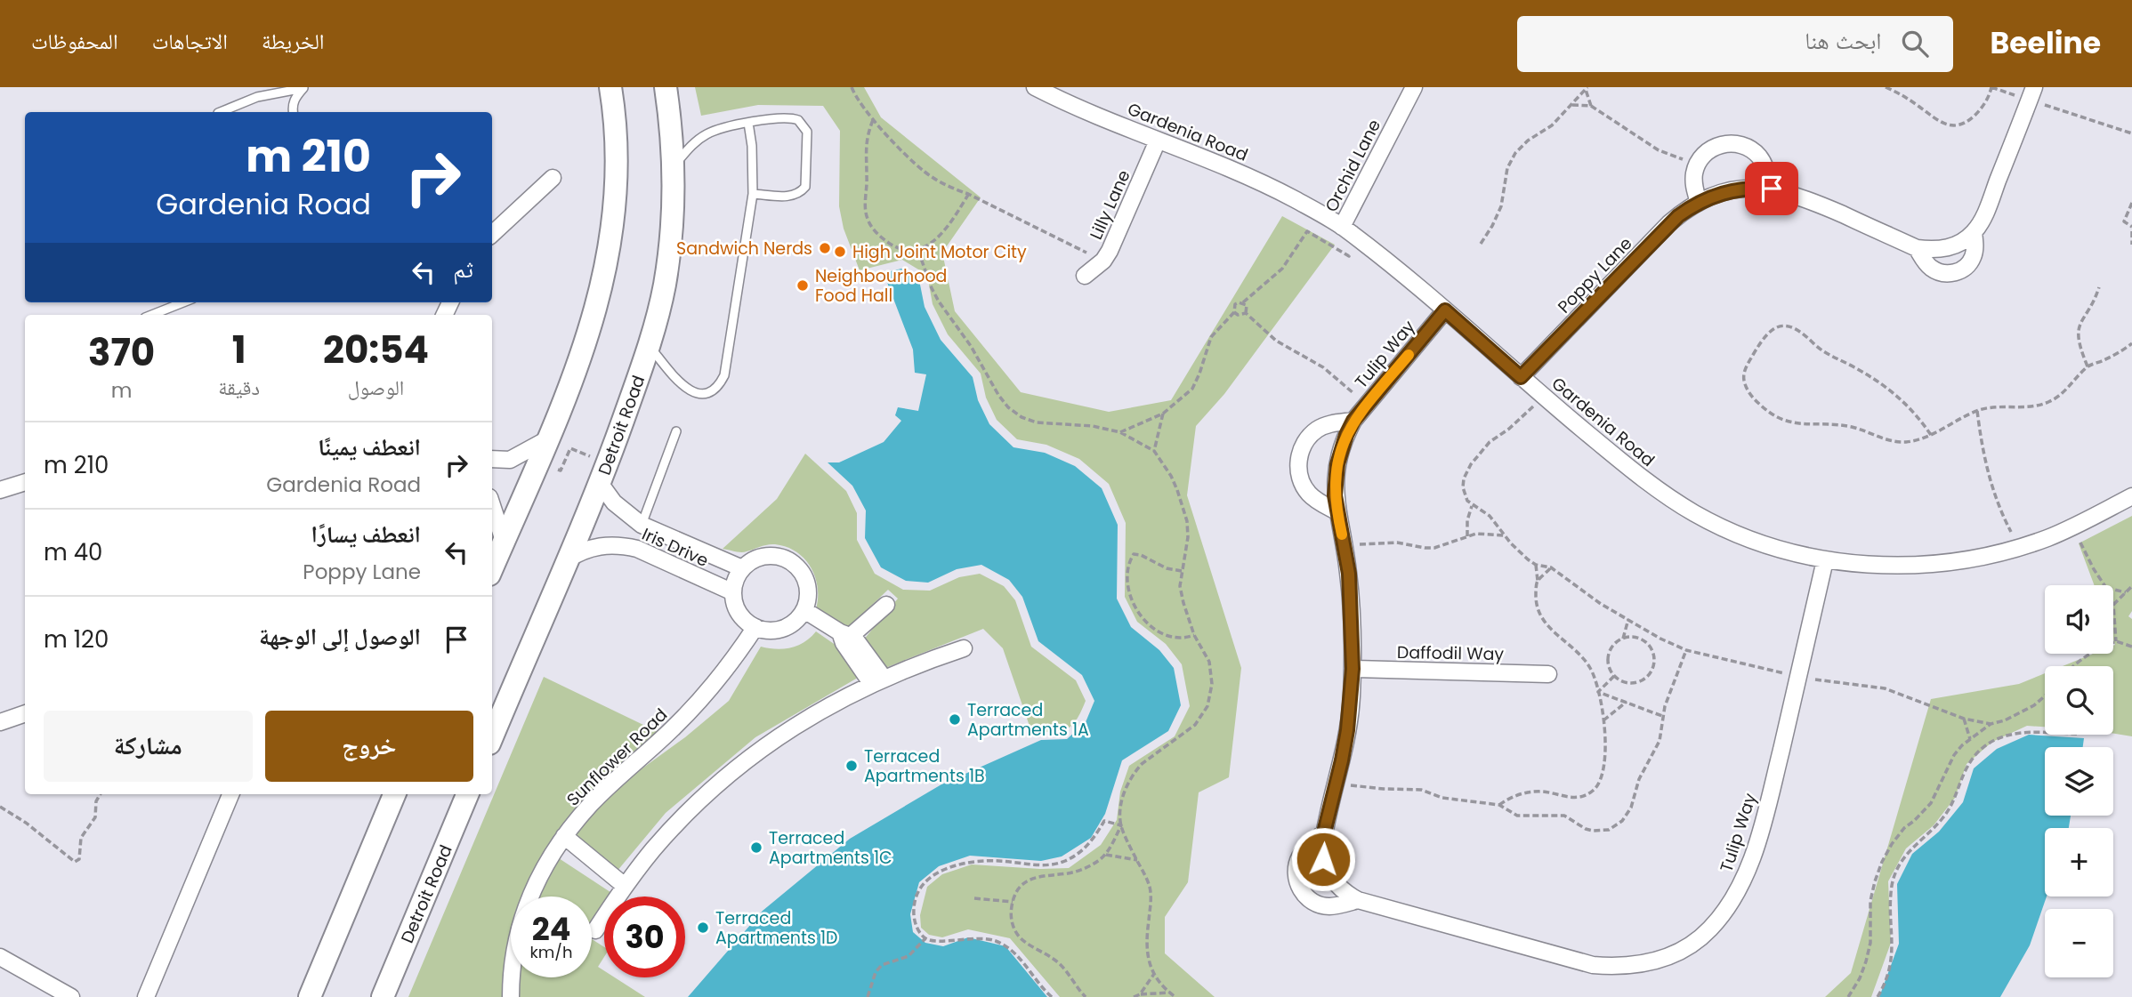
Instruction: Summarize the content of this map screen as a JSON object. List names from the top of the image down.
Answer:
{
  "streets": {
    "street": [
      "Gardenia Road",
      "Orchid Lane",
      "Lilly Lane",
      "Poppy Lane",
      "Tulip Way",
      "Detroit Road",
      "Iris Drive",
      "Daffodil Way",
      "Sunflower Road"
    ]
  },
  "crossings": [
    ["Gardenia Road", "Orchid Lane"],
    ["Gardenia Road", "Lilly Lane"],
    ["Gardenia Road", "Poppy Lane"],
    ["Gardenia Road", "Tulip Way"],
    ["Tulip Way", "Daffodil Way"],
    ["Detroit Road", "Iris Drive"],
    ["Iris Drive", "Sunflower Road"]
  ],
  "places": [
    "Sandwich Nerds",
    "High Joint Motor City",
    "Neighbourhood Food Hall",
    "Terraced Apartments 1A",
    "Terraced Apartments 1B",
    "Terraced Apartments 1C",
    "Terraced Apartments 1D"
  ],
  "page": {
    "header": "Beeline",
    "search": "ابحث هنا",
    "nav": ["الخريطة", "الاتجاهات", "المحفوظات"],
    "turn": ["210 m", "Gardenia Road"],
    "then": "ثم",
    "eta": [
      "20:54",
      "الوصول",
      "1",
      "دقيقة",
      "370",
      "m"
    ],
    "list": [
      {
        "name": "انعطف يمينًا",
        "note": "Gardenia Road",
        "value": "210 m"
      },
      {
        "name": "انعطف يسارًا",
        "note": "Poppy Lane",
        "value": "40 m"
      },
      {
        "name": "الوصول إلى الوجهة",
        "value": "120 m"
      }
    ],
    "map_buttons": ["+", "−"],
    "buttons": ["خروج", "مشاركة"],
    "speed": "24 km/h",
    "limit": "30"
  }
}
